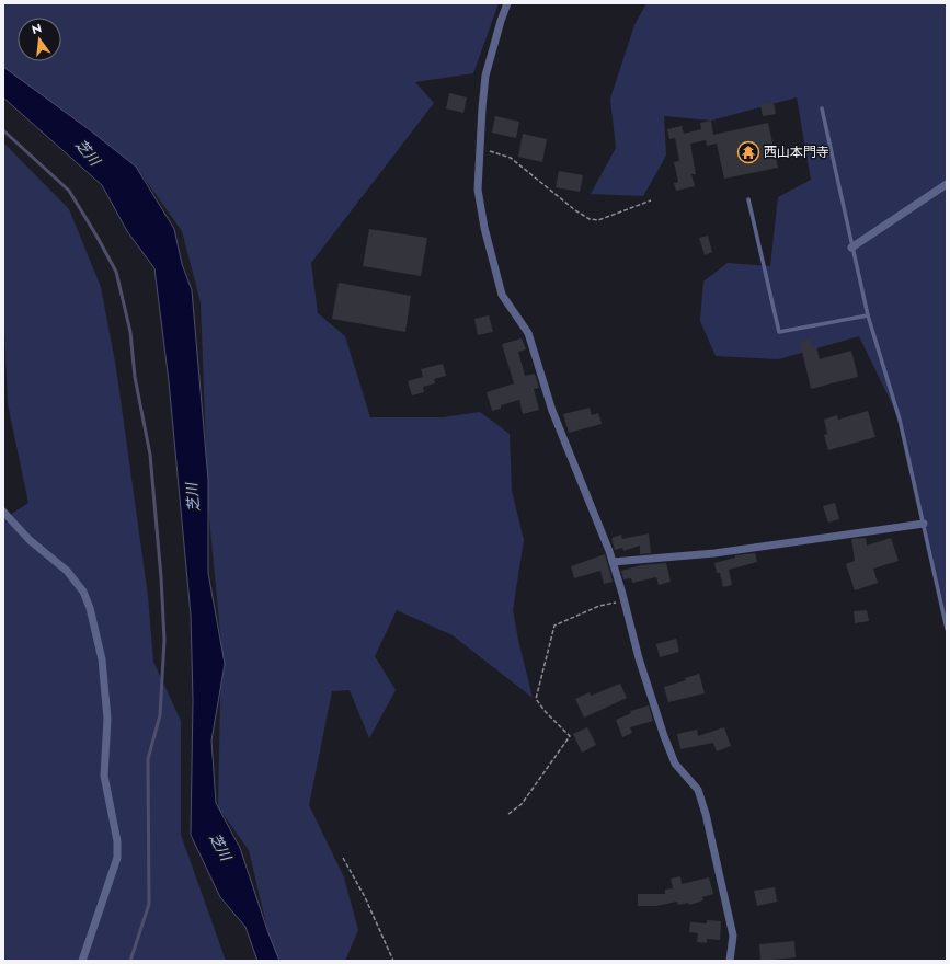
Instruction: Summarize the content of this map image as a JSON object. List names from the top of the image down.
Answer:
{
  "water": ["芝川"],
  "places": {
    "temple": ["西山本門寺"]
  },
  "north": "top"
}
